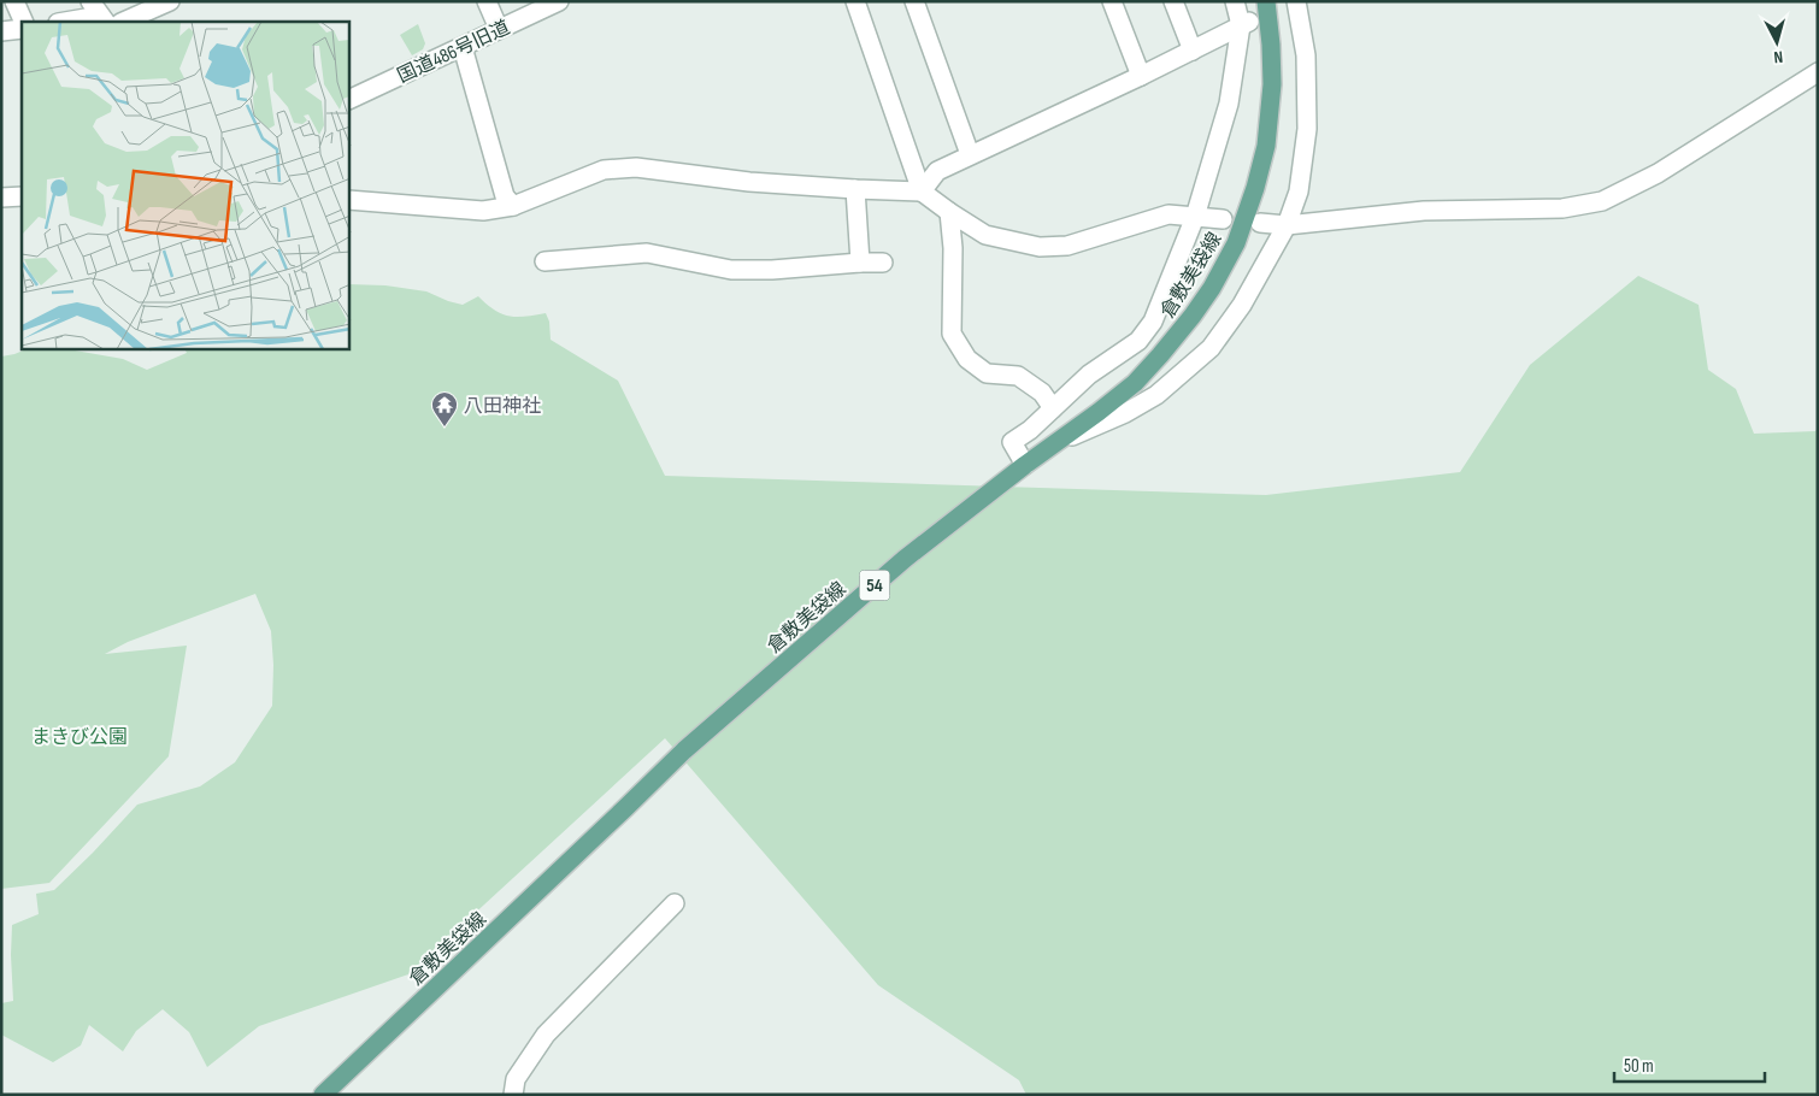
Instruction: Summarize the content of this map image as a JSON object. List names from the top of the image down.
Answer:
{
  "streets": {
    "main road": ["倉敷美袋線", "54"],
    "street": ["国道486号旧道"]
  },
  "parks": ["まきび公園"],
  "places": {
    "temple": ["八田神社"]
  },
  "scale_bar": "50 m",
  "north": "bottom"
}
